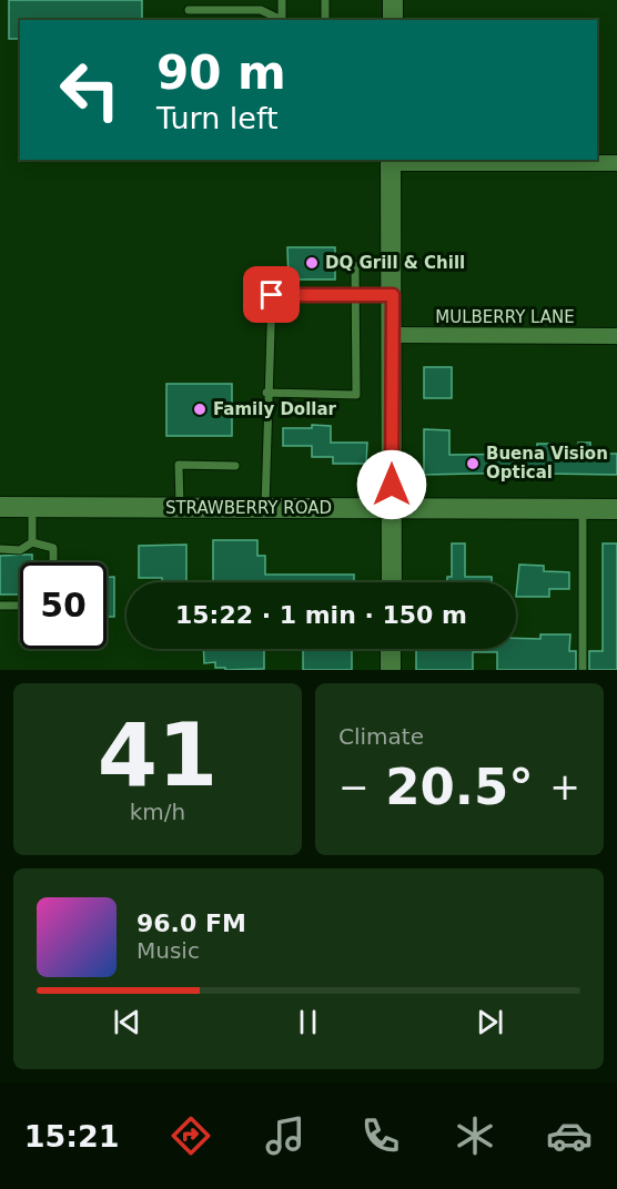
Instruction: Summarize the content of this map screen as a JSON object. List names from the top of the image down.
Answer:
{
  "streets": {
    "street": ["MULBERRY LANE", "STRAWBERRY ROAD"]
  },
  "places": ["DQ Grill & Chill", "Family Dollar", "Buena Vision Optical"],
  "page": {
    "turn": ["90 m", "Turn left"],
    "limit": "50",
    "trip": "15:22 · 1 min · 150 m",
    "tile": [
      ["41", "km/h"],
      "Climate"
    ],
    "heat": ["−", "20.5°", "+"],
    "song": ["96.0 FM", "Music"],
    "tabs": "15:21"
  }
}
